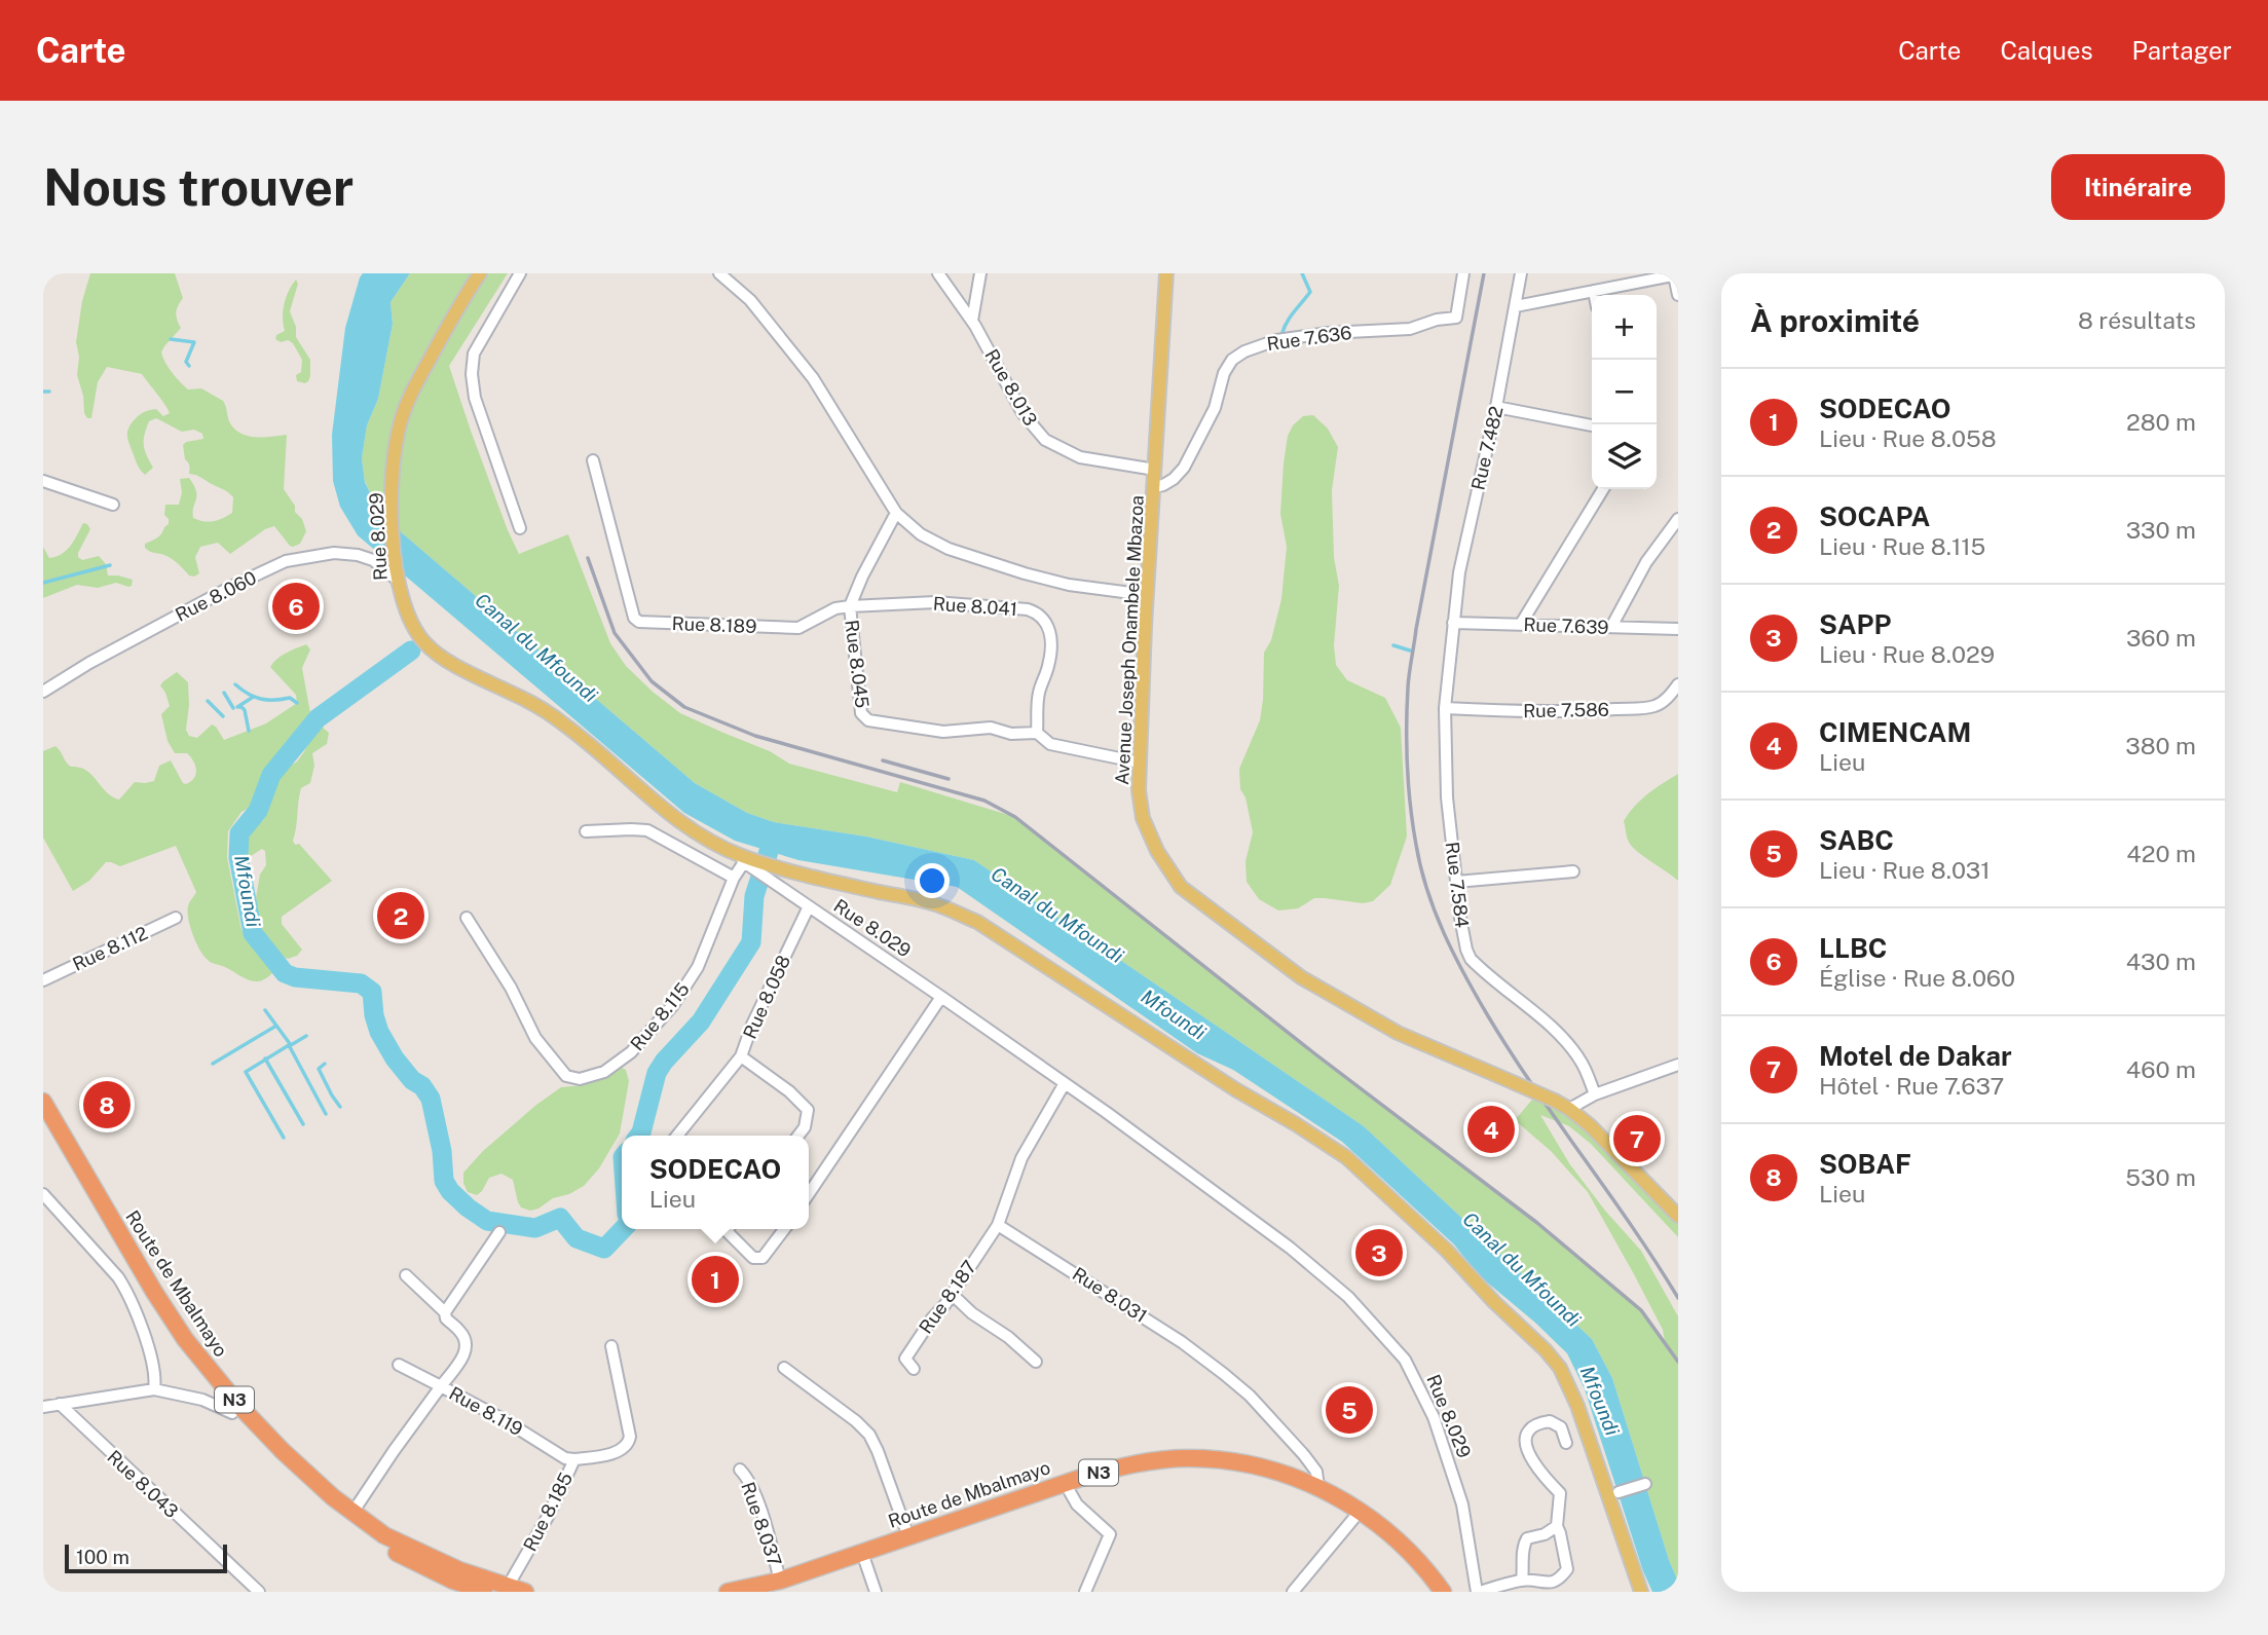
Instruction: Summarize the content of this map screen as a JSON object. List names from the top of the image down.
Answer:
{
  "streets": {
    "highway": ["Route de Mbalmayo", "N3"],
    "main road": ["Rue 8.029", "Avenue Joseph Onambele Mbazoa"],
    "street": [
      "Rue 7.636",
      "Rue 8.013",
      "Rue 7.482",
      "Rue 8.060",
      "Rue 8.041",
      "Rue 8.189",
      "Rue 7.639",
      "Rue 8.045",
      "Rue 7.586",
      "Rue 7.584",
      "Rue 8.112",
      "Rue 8.058",
      "Rue 8.115",
      "Rue 8.031",
      "Rue 8.187",
      "Rue 8.119",
      "Rue 8.043",
      "Rue 8.185",
      "Rue 8.037"
    ]
  },
  "crossings": [
    ["Rue 7.636", "Avenue Joseph Onambele Mbazoa"],
    ["Rue 8.013", "Avenue Joseph Onambele Mbazoa"],
    ["Rue 7.482", "Rue 7.639"],
    ["Rue 7.482", "Rue 7.584"],
    ["Rue 8.029", "Rue 8.060"],
    ["Rue 8.029", "Rue 8.058"],
    ["Rue 8.029", "Rue 8.115"],
    ["Rue 8.041", "Rue 8.189"],
    ["Rue 8.041", "Rue 8.045"],
    ["Rue 8.189", "Rue 8.045"],
    ["Rue 7.639", "Rue 7.584"],
    ["Rue 7.586", "Rue 7.584"],
    ["Route de Mbalmayo", "Rue 8.031"],
    ["Route de Mbalmayo", "N3"],
    ["Route de Mbalmayo", "Rue 8.119"],
    ["Route de Mbalmayo", "Rue 8.185"],
    ["Rue 8.031", "Rue 8.187"],
    ["N3", "Rue 8.037"],
    ["Rue 8.119", "Rue 8.185"]
  ],
  "water": ["Canal du Mfoundi", "Mfoundi"],
  "scale_bar": "100 m",
  "page": {
    "header": "Carte",
    "nav": ["Carte", "Calques", "Partager"],
    "buttons": "Itinéraire",
    "title": "Nous trouver",
    "heading": ["À proximité", "8 résultats"],
    "map_buttons": ["+", "−"],
    "list": [
      {
        "mark": "1",
        "name": "SODECAO",
        "note": "Lieu · Rue 8.058",
        "value": "280 m"
      },
      {
        "mark": "2",
        "name": "SOCAPA",
        "note": "Lieu · Rue 8.115",
        "value": "330 m"
      },
      {
        "mark": "3",
        "name": "SAPP",
        "note": "Lieu · Rue 8.029",
        "value": "360 m"
      },
      {
        "mark": "4",
        "name": "CIMENCAM",
        "note": "Lieu",
        "value": "380 m"
      },
      {
        "mark": "5",
        "name": "SABC",
        "note": "Lieu · Rue 8.031",
        "value": "420 m"
      },
      {
        "mark": "6",
        "name": "LLBC",
        "note": "Église · Rue 8.060",
        "value": "430 m"
      },
      {
        "mark": "7",
        "name": "Motel de Dakar",
        "note": "Hôtel · Rue 7.637",
        "value": "460 m"
      },
      {
        "mark": "8",
        "name": "SOBAF",
        "note": "Lieu",
        "value": "530 m"
      }
    ],
    "pins": [
      "6",
      "2",
      "8",
      "4",
      "7",
      "3",
      "1",
      "5"
    ],
    "popup": ["SODECAO", "Lieu"],
    "scale": "100 m"
  }
}
